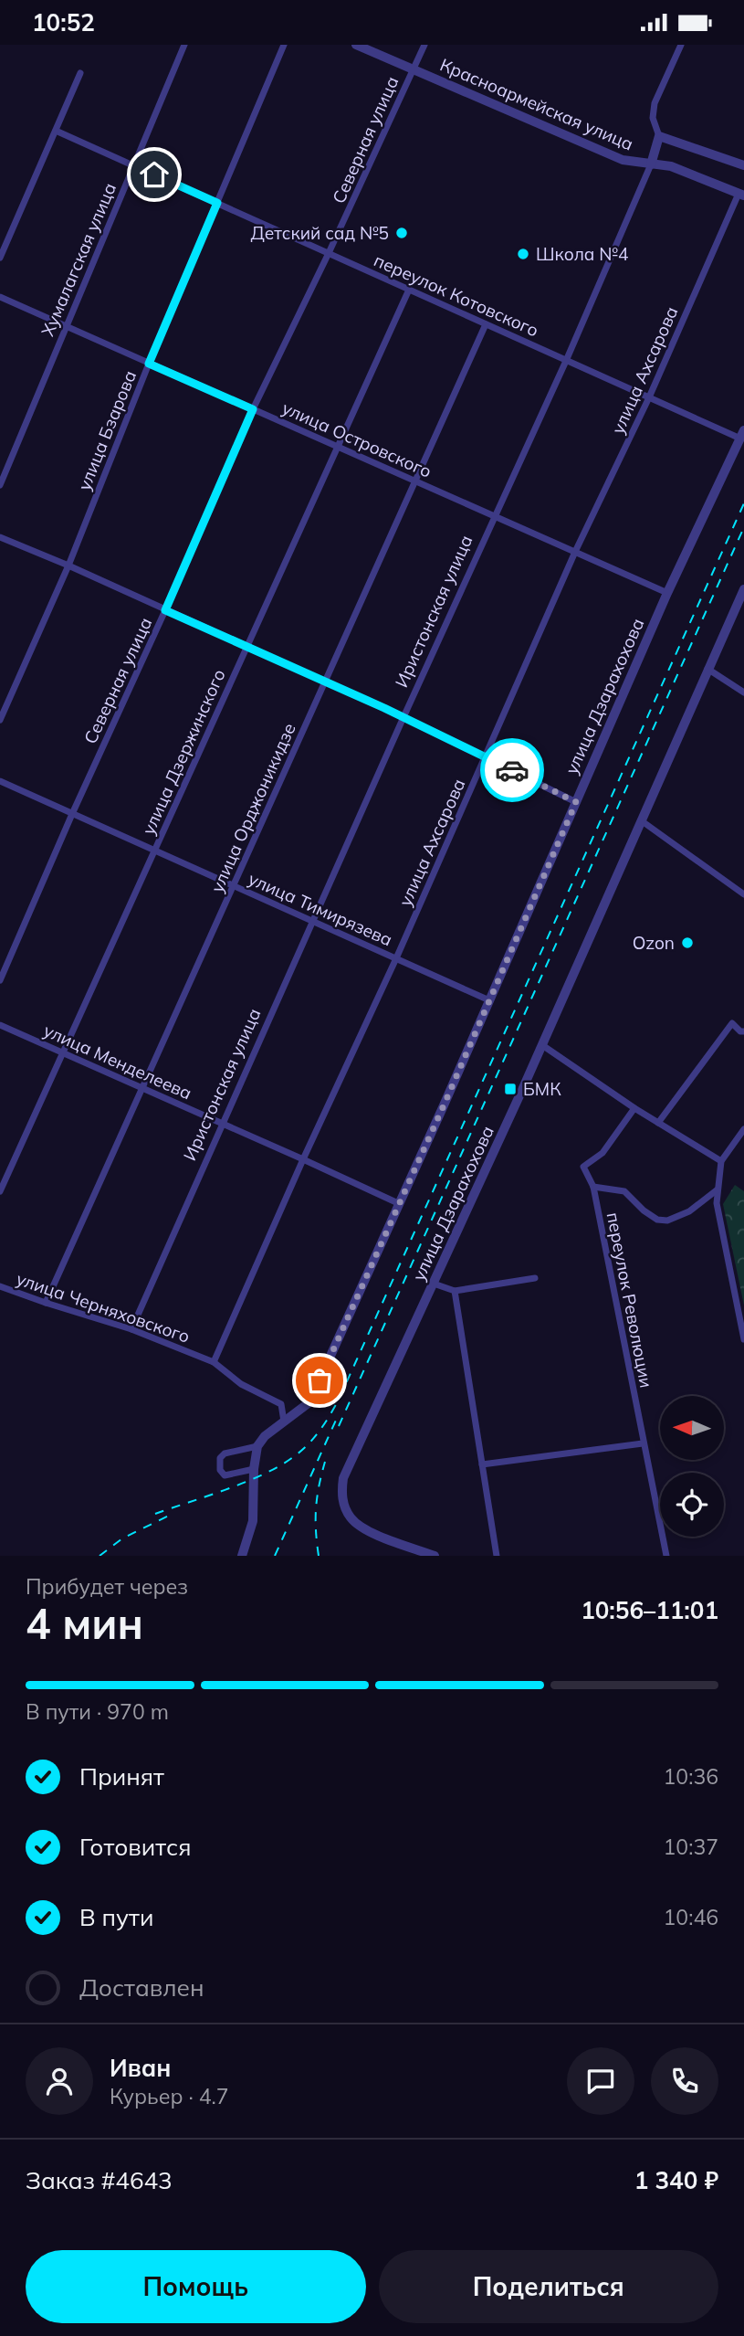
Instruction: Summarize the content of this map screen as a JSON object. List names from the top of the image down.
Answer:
{
  "streets": {
    "street": [
      "Красноармейская улица",
      "Северная улица",
      "Хумалагская улица",
      "переулок Котовского",
      "улица Ахсарова",
      "улица Бзарова",
      "улица Островского",
      "Иристонская улица",
      "улица Дзарахохова",
      "улица Дзержинского",
      "улица Орджоникидзе",
      "улица Тимирязева",
      "улица Менделеева",
      "переулок Революции",
      "улица Черняховского"
    ]
  },
  "crossings": [
    ["Красноармейская улица", "Северная улица"],
    ["Красноармейская улица", "улица Ахсарова"],
    ["Красноармейская улица", "Иристонская улица"],
    ["Северная улица", "переулок Котовского"],
    ["Северная улица", "улица Островского"],
    ["Северная улица", "улица Тимирязева"],
    ["Хумалагская улица", "переулок Котовского"],
    ["Хумалагская улица", "улица Островского"],
    ["переулок Котовского", "улица Ахсарова"],
    ["переулок Котовского", "улица Бзарова"],
    ["переулок Котовского", "Иристонская улица"],
    ["переулок Котовского", "улица Дзарахохова"],
    ["переулок Котовского", "улица Дзержинского"],
    ["переулок Котовского", "улица Орджоникидзе"],
    ["улица Ахсарова", "улица Островского"],
    ["улица Ахсарова", "улица Тимирязева"],
    ["улица Ахсарова", "улица Менделеева"],
    ["улица Ахсарова", "улица Черняховского"],
    ["улица Бзарова", "улица Островского"],
    ["улица Островского", "Иристонская улица"],
    ["улица Островского", "улица Дзарахохова"],
    ["улица Островского", "улица Дзержинского"],
    ["улица Островского", "улица Орджоникидзе"],
    ["Иристонская улица", "улица Тимирязева"],
    ["Иристонская улица", "улица Менделеева"],
    ["Иристонская улица", "улица Черняховского"],
    ["улица Дзарахохова", "улица Тимирязева"],
    ["улица Дзарахохова", "улица Менделеева"],
    ["улица Дзарахохова", "улица Черняховского"],
    ["улица Дзержинского", "улица Тимирязева"],
    ["улица Дзержинского", "улица Менделеева"],
    ["улица Орджоникидзе", "улица Тимирязева"],
    ["улица Орджоникидзе", "улица Менделеева"],
    ["улица Орджоникидзе", "улица Черняховского"]
  ],
  "places": {
    "other": ["Детский сад №5", "Школа №4", "Ozon"],
    "transit": ["БМК"]
  },
  "north": "left",
  "page": {
    "status": "10:52",
    "heading": ["4 мин", "Прибудет через", "10:56–11:01"],
    "panel": [
      "Иван",
      "Курьер · 4.7",
      "Заказ #4643",
      "1 340 ₽"
    ],
    "bar": "В пути · 970 m",
    "list": [
      ["Принят", "10:36"],
      ["Готовится", "10:37"],
      ["В пути", "10:46"],
      "Доставлен"
    ],
    "buttons": ["Помощь", "Поделиться"]
  }
}
